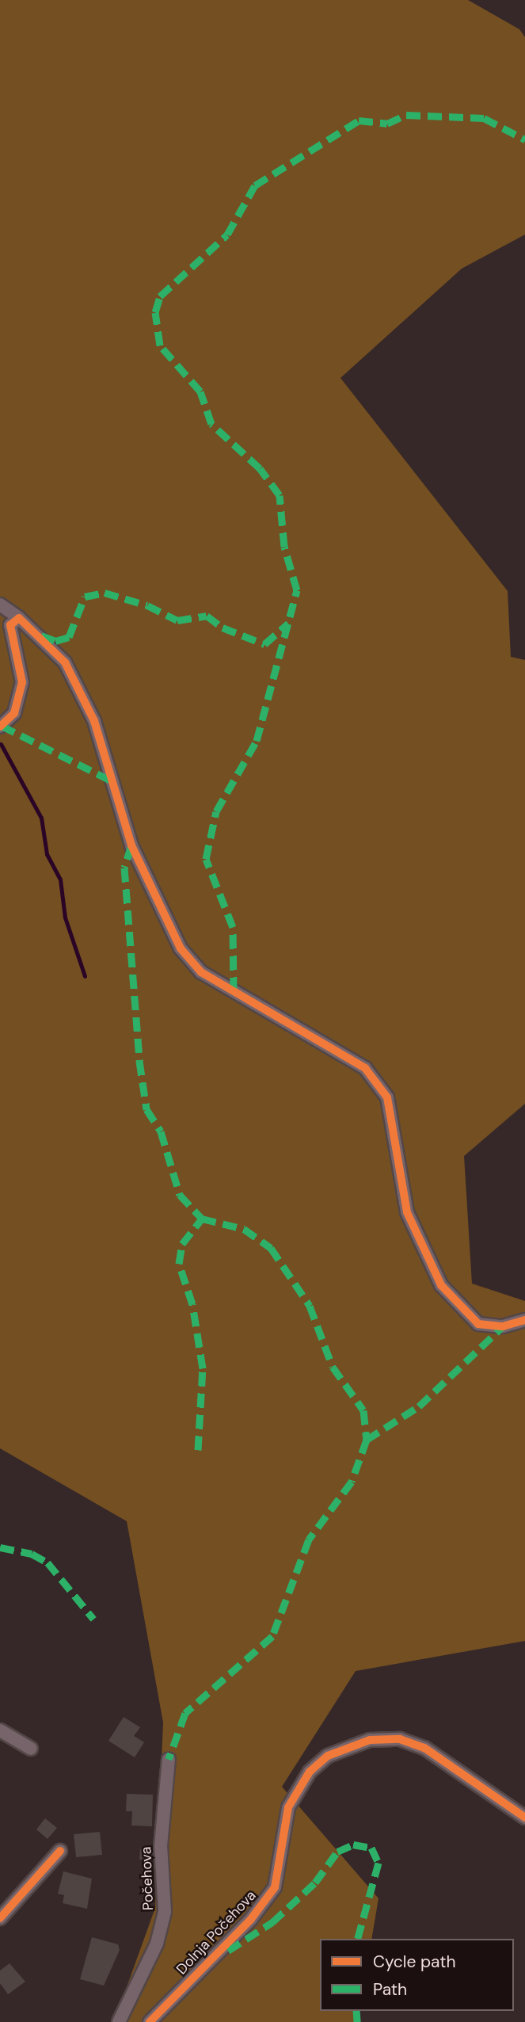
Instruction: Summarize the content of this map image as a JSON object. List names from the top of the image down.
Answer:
{
  "streets": {
    "street": ["Počehova", "Dolnja Počehova"]
  },
  "legend": ["Cycle path", "Path"]
}
